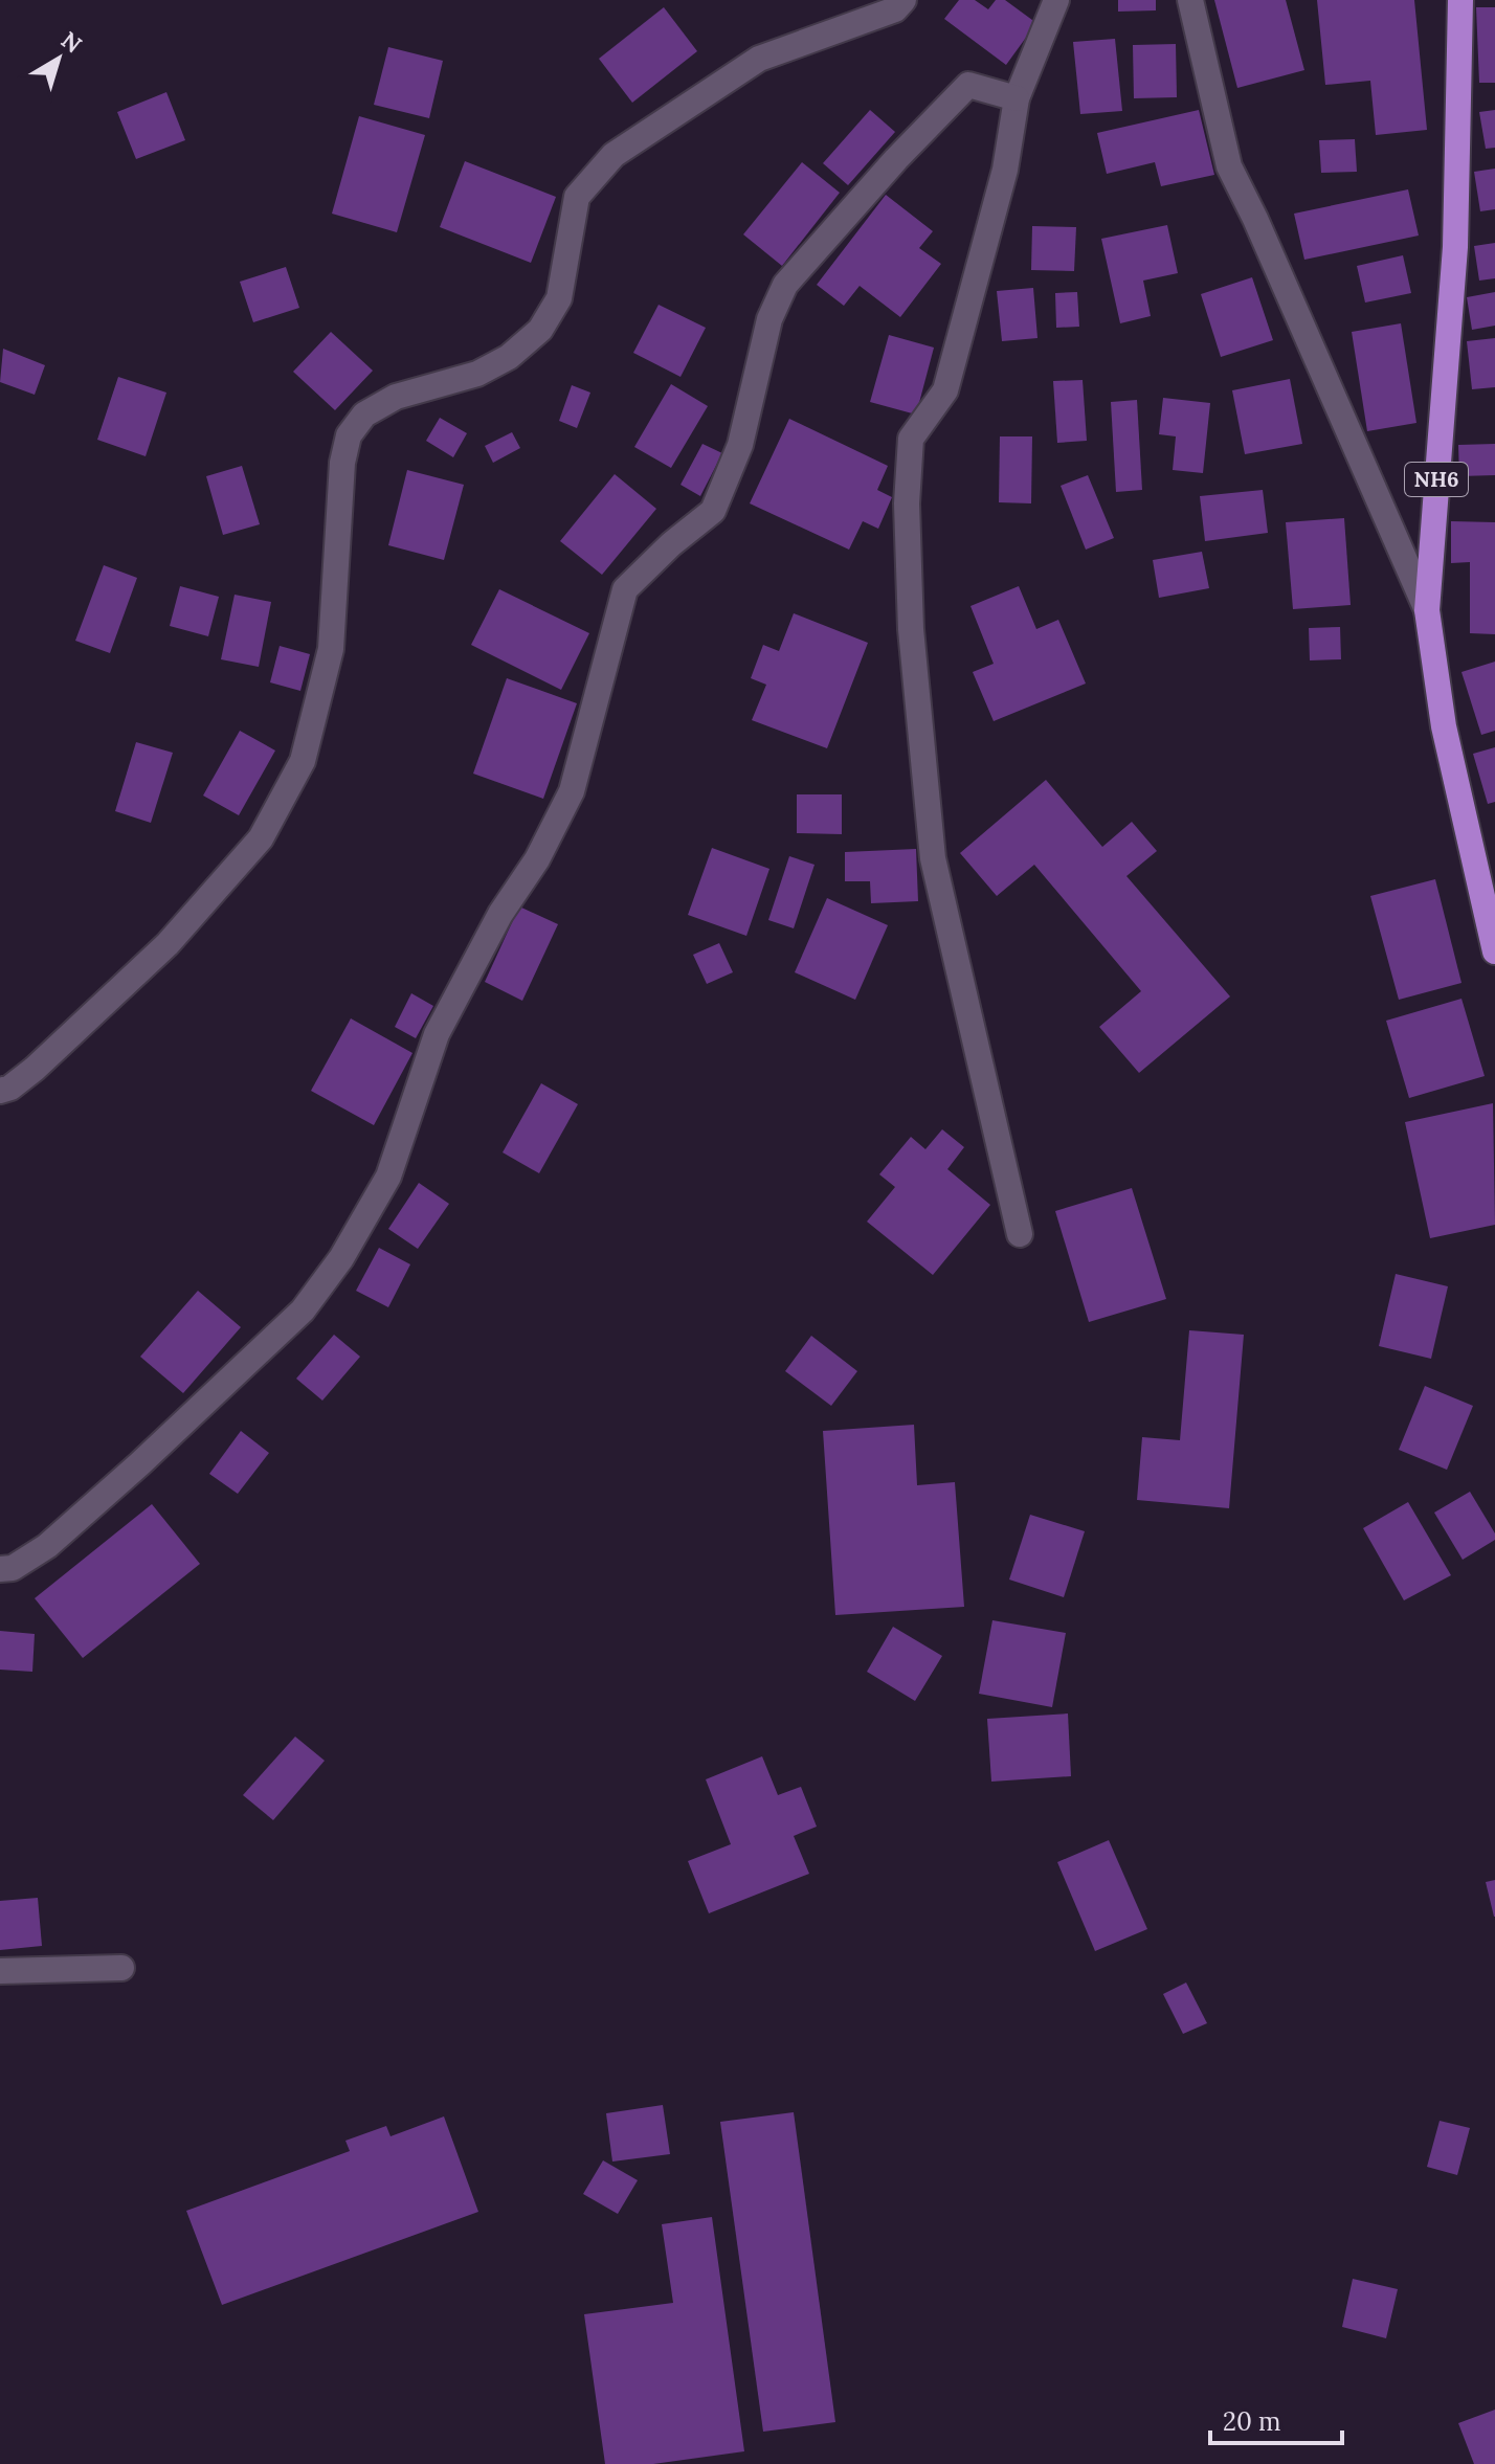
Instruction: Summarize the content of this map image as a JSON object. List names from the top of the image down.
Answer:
{
  "streets": {
    "highway": ["NH6"]
  },
  "scale_bar": "20 m",
  "north": "top right"
}
